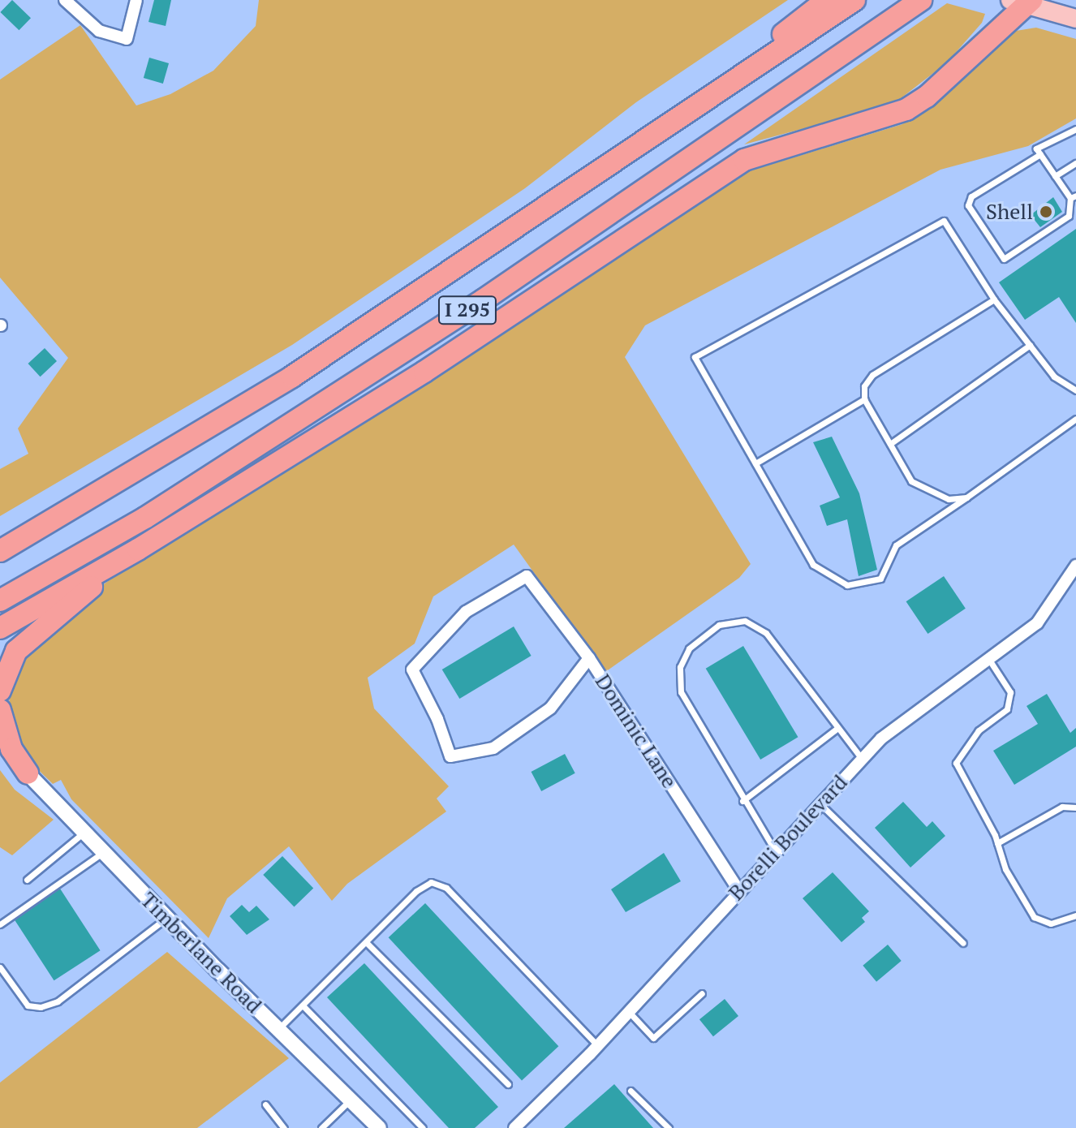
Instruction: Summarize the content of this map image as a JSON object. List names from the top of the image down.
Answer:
{
  "streets": {
    "highway": ["I 295"],
    "street": ["Dominic Lane", "Borelli Boulevard", "Timberlane Road"]
  },
  "crossings": [
    ["Dominic Lane", "Borelli Boulevard"]
  ],
  "places": ["Shell"]
}
